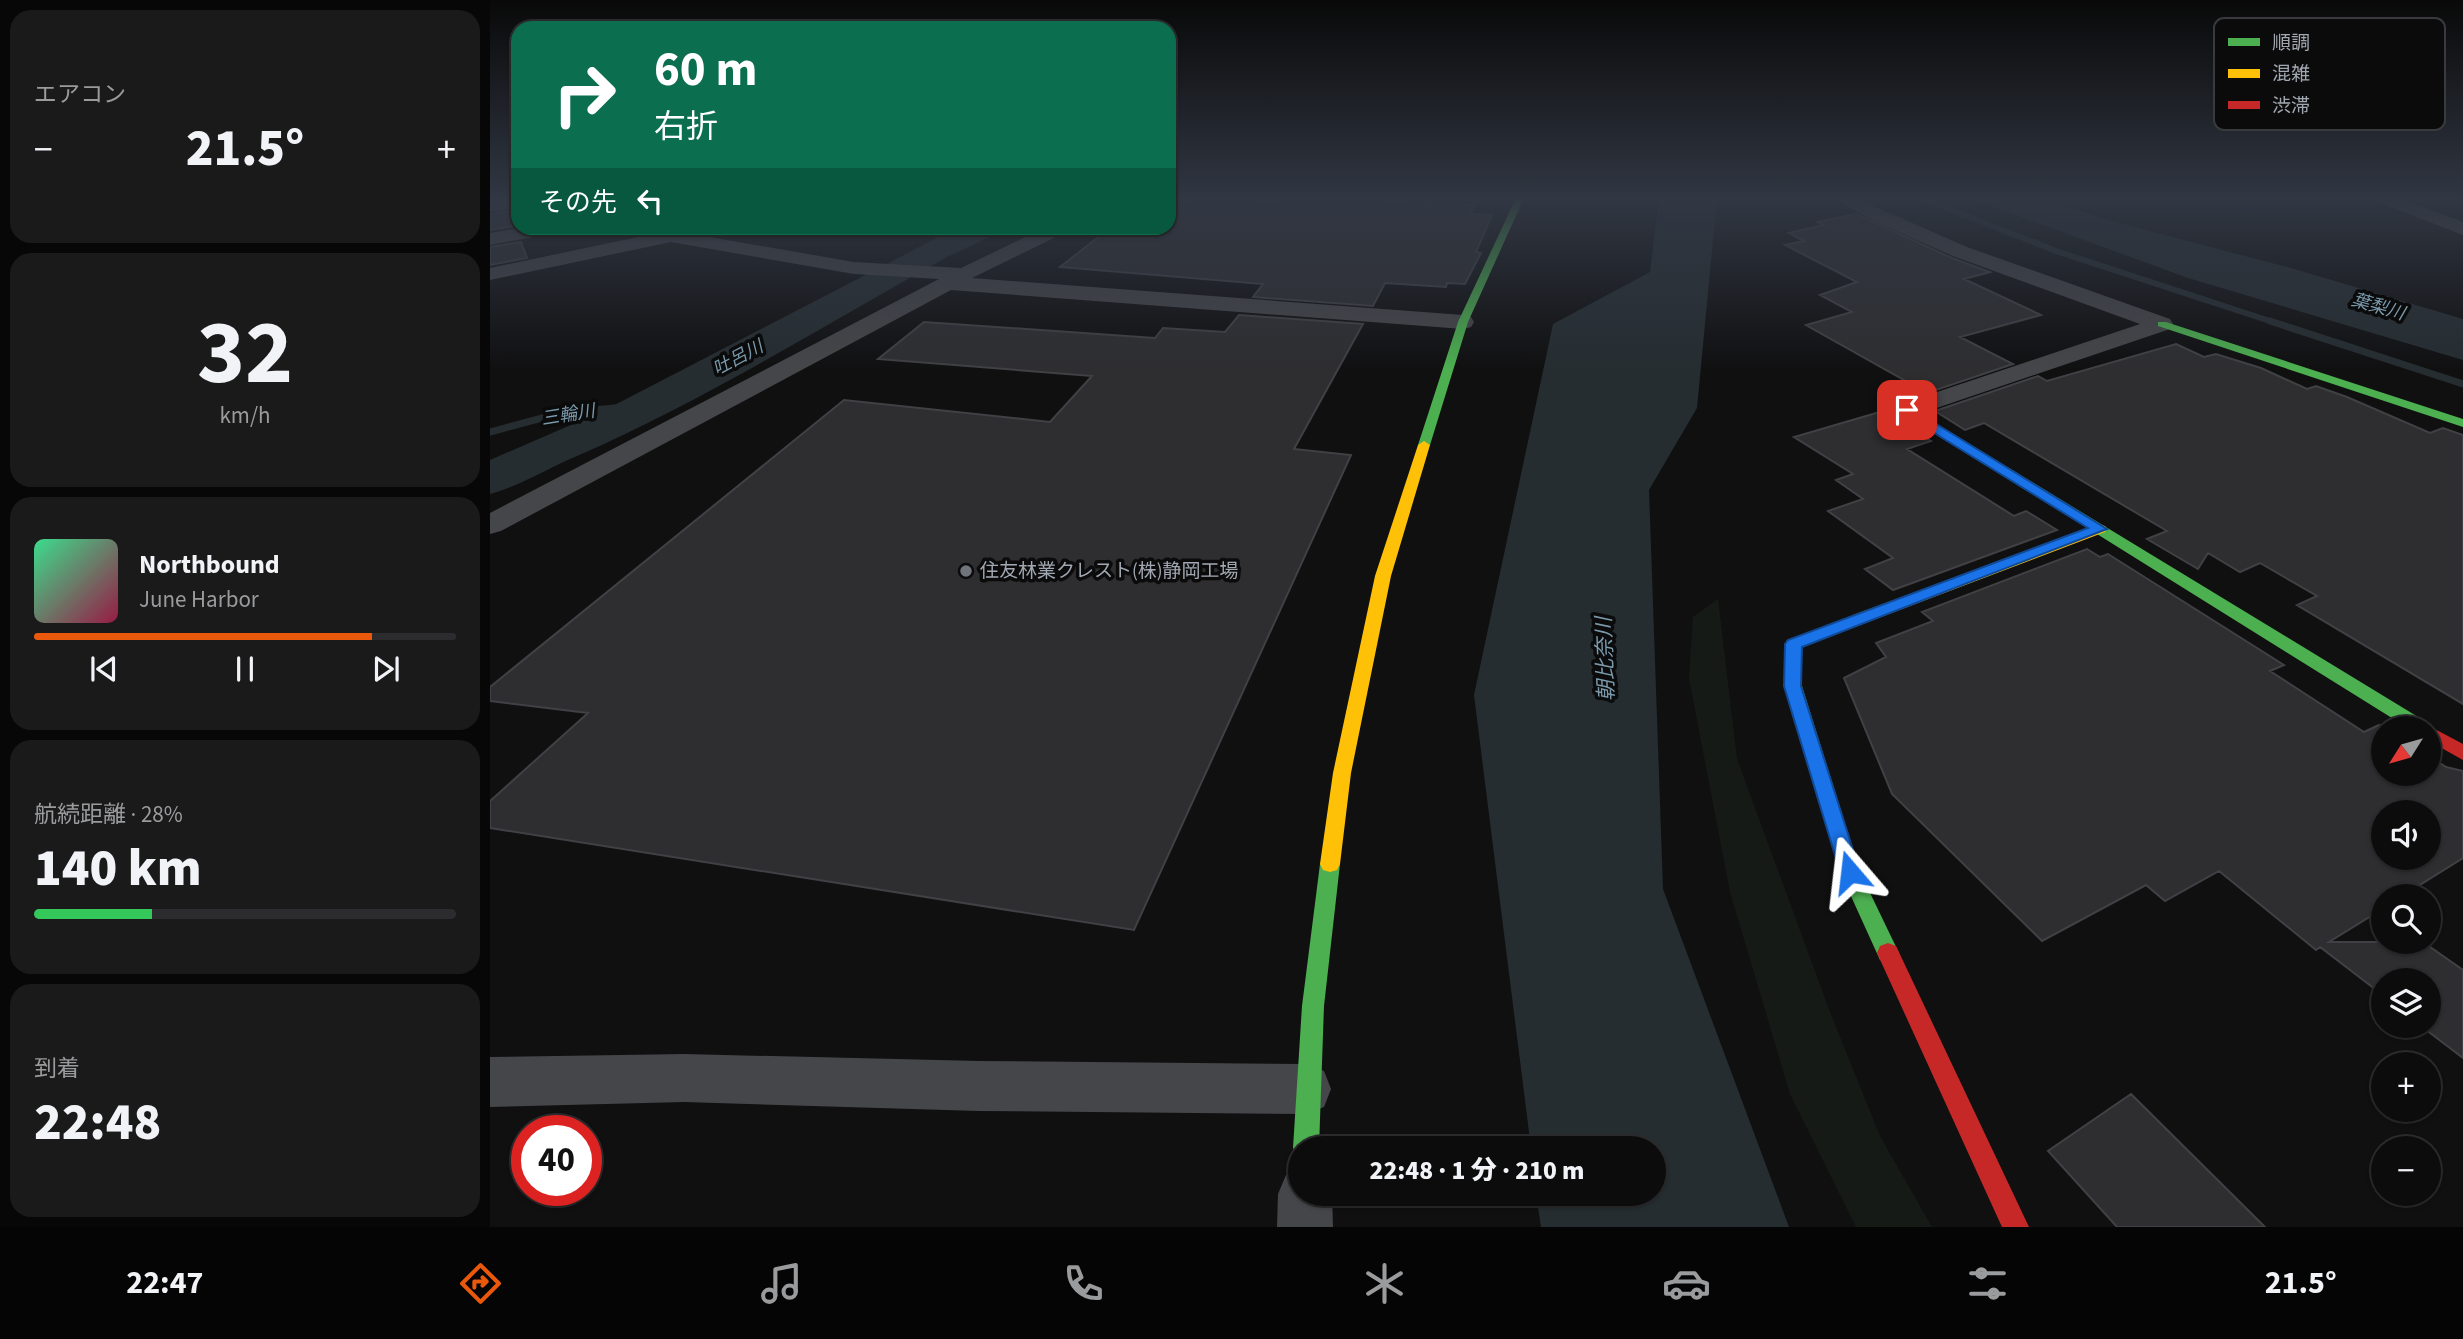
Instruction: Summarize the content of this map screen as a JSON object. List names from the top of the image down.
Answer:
{
  "water": [
    "葉梨川",
    "吐呂川",
    "三輪川",
    "朝比奈川"
  ],
  "places": ["住友林業クレスト(株)静岡工場"],
  "legend": ["順調", "混雑", "渋滞"],
  "north": "bottom left",
  "page": {
    "tile": [
      "エアコン",
      ["32", "km/h"],
      ["航続距離 · 28%", "140 km"],
      ["到着", "22:48"]
    ],
    "turn": ["60 m", "右折"],
    "heat": ["−", "21.5°", "+"],
    "then": "その先",
    "song": ["Northbound", "June Harbor"],
    "map_buttons": ["+", "−"],
    "limit": "40",
    "trip": "22:48 · 1 分 · 210 m",
    "tabs": ["22:47", "21.5°"]
  }
}
